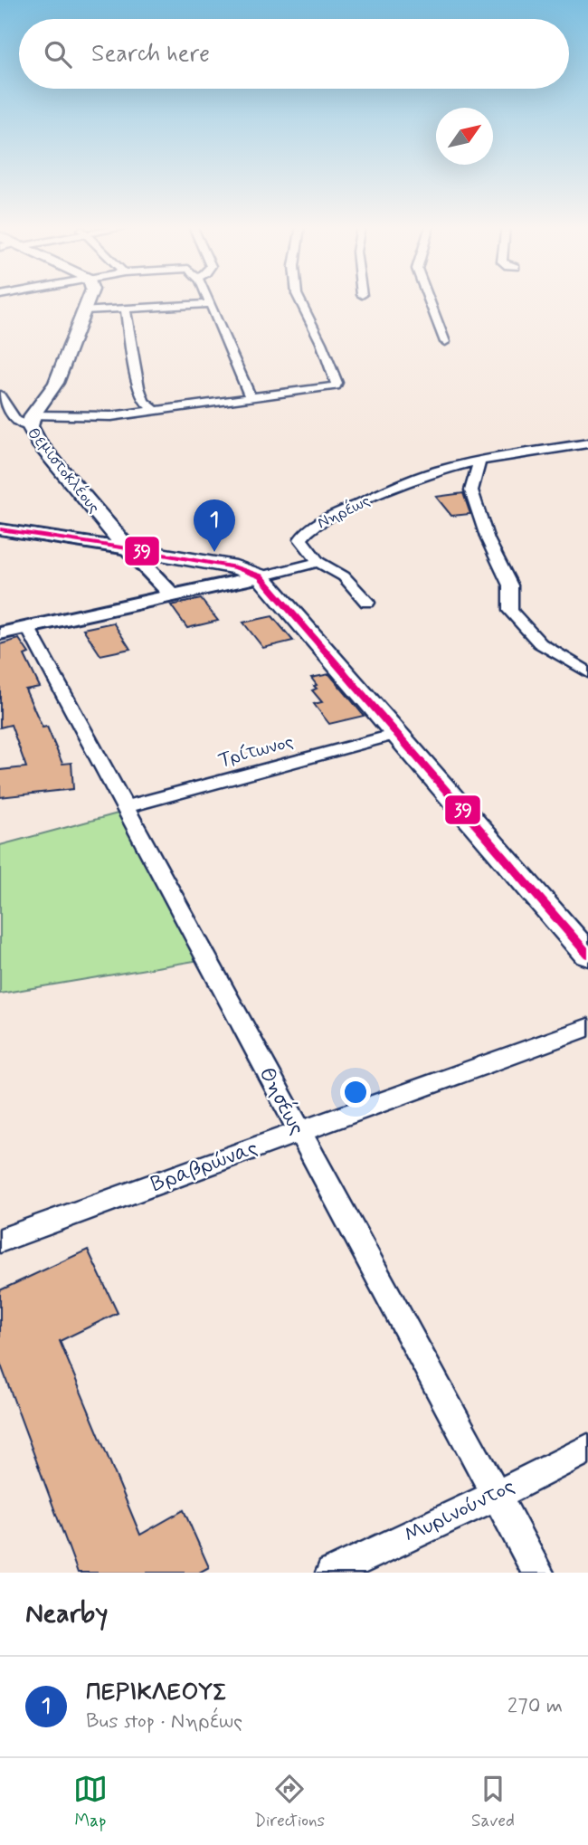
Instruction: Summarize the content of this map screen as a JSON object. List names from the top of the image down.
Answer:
{
  "streets": {
    "main road": ["Θεμιστοκλέους"],
    "street": [
      "Νηρέως",
      "Τρίτωνος",
      "Θησέως",
      "Βραβρώνας",
      "Μυρινούντος"
    ]
  },
  "crossings": [
    ["Τρίτωνος", "Θησέως"],
    ["Θησέως", "Βραβρώνας"],
    ["Θησέως", "Μυρινούντος"]
  ],
  "lines": ["transit line 39"],
  "north": "top right",
  "page": {
    "search": "Search here",
    "pins": "1",
    "heading": "Nearby",
    "list": [
      {
        "mark": "1",
        "name": "ΠΕΡΙΚΛΕΟΥΣ",
        "note": "Bus stop · Νηρέως",
        "value": "270 m"
      }
    ],
    "nav": ["Map", "Directions", "Saved"]
  }
}
